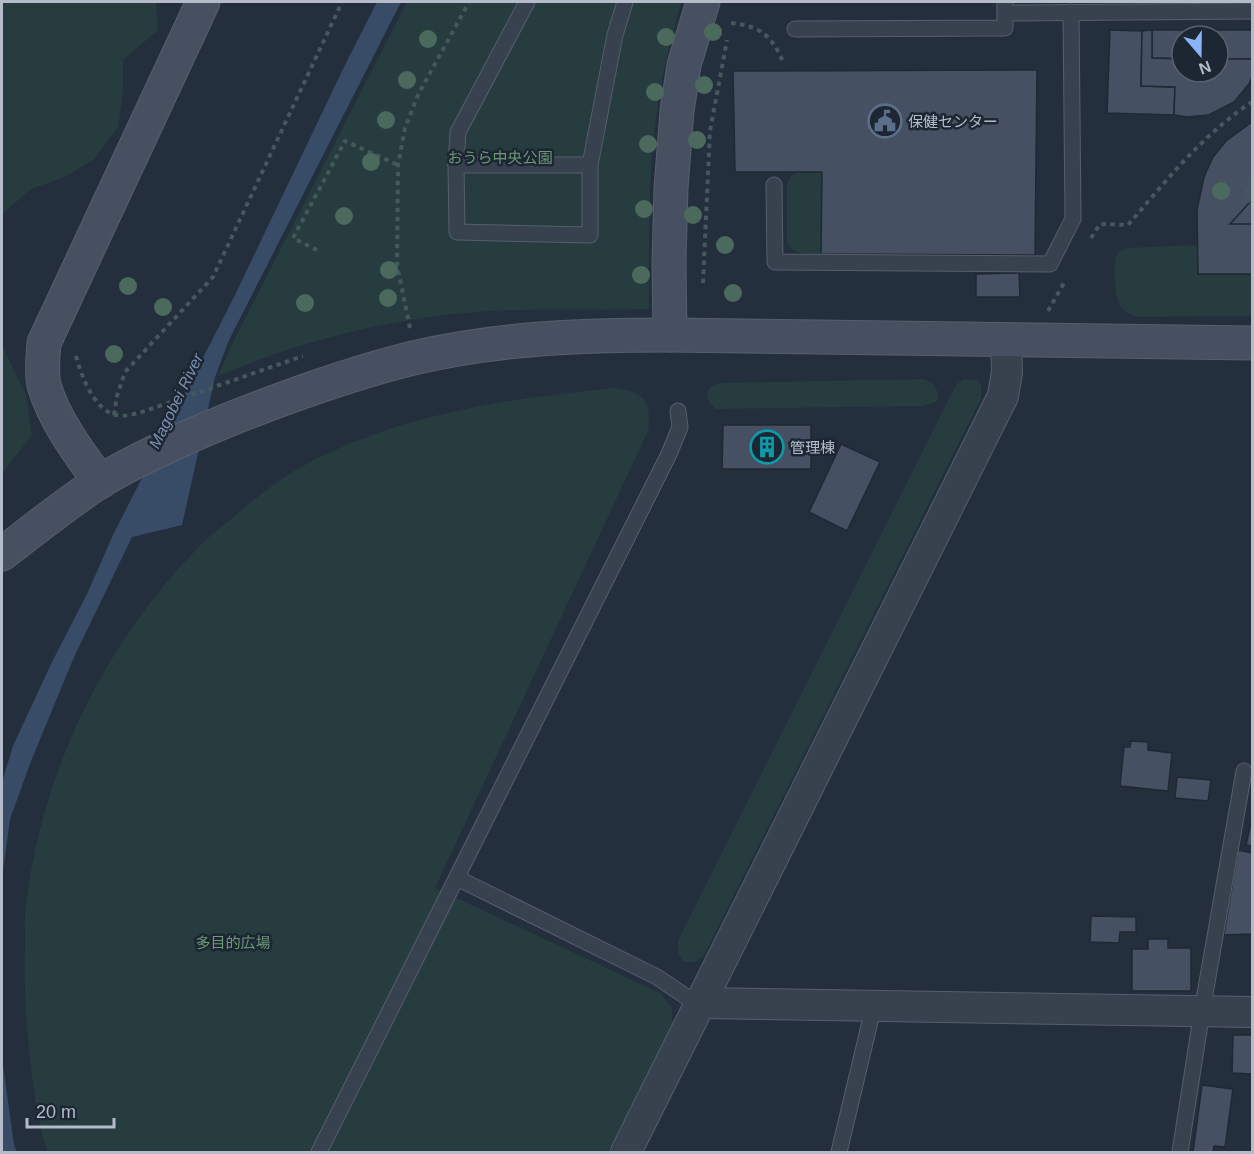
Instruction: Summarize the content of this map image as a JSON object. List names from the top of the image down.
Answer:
{
  "water": ["Magobei River"],
  "parks": ["おうら中央公園", "多目的広場"],
  "places": {
    "public building": ["保健センター"],
    "building": ["管理棟"]
  },
  "scale_bar": "20 m",
  "north": "bottom"
}
